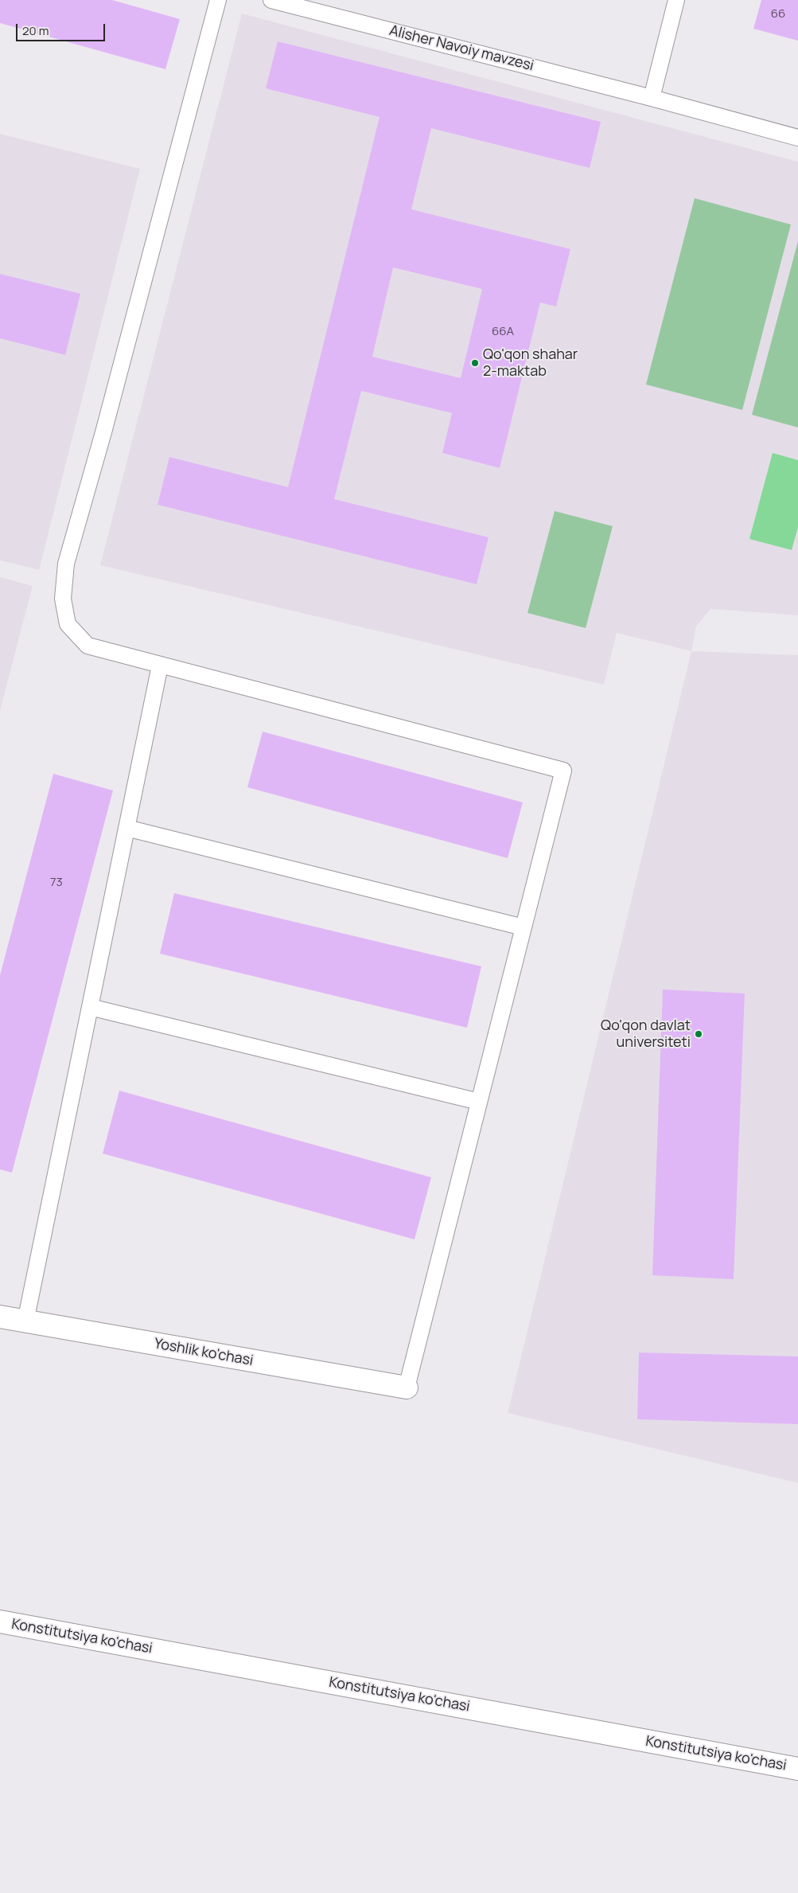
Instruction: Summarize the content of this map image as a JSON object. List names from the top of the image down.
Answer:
{
  "streets": {
    "street": ["Yoshlik ko'chasi", "Konstitutsiya ko'chasi"],
    "lane": ["Alisher Navoiy mavzesi"]
  },
  "places": ["Qo'qon shahar 2-maktab", "Qo'qon davlat universiteti"],
  "house_numbers": ["66", "66A", "73"],
  "scale_bar": "20 m"
}
